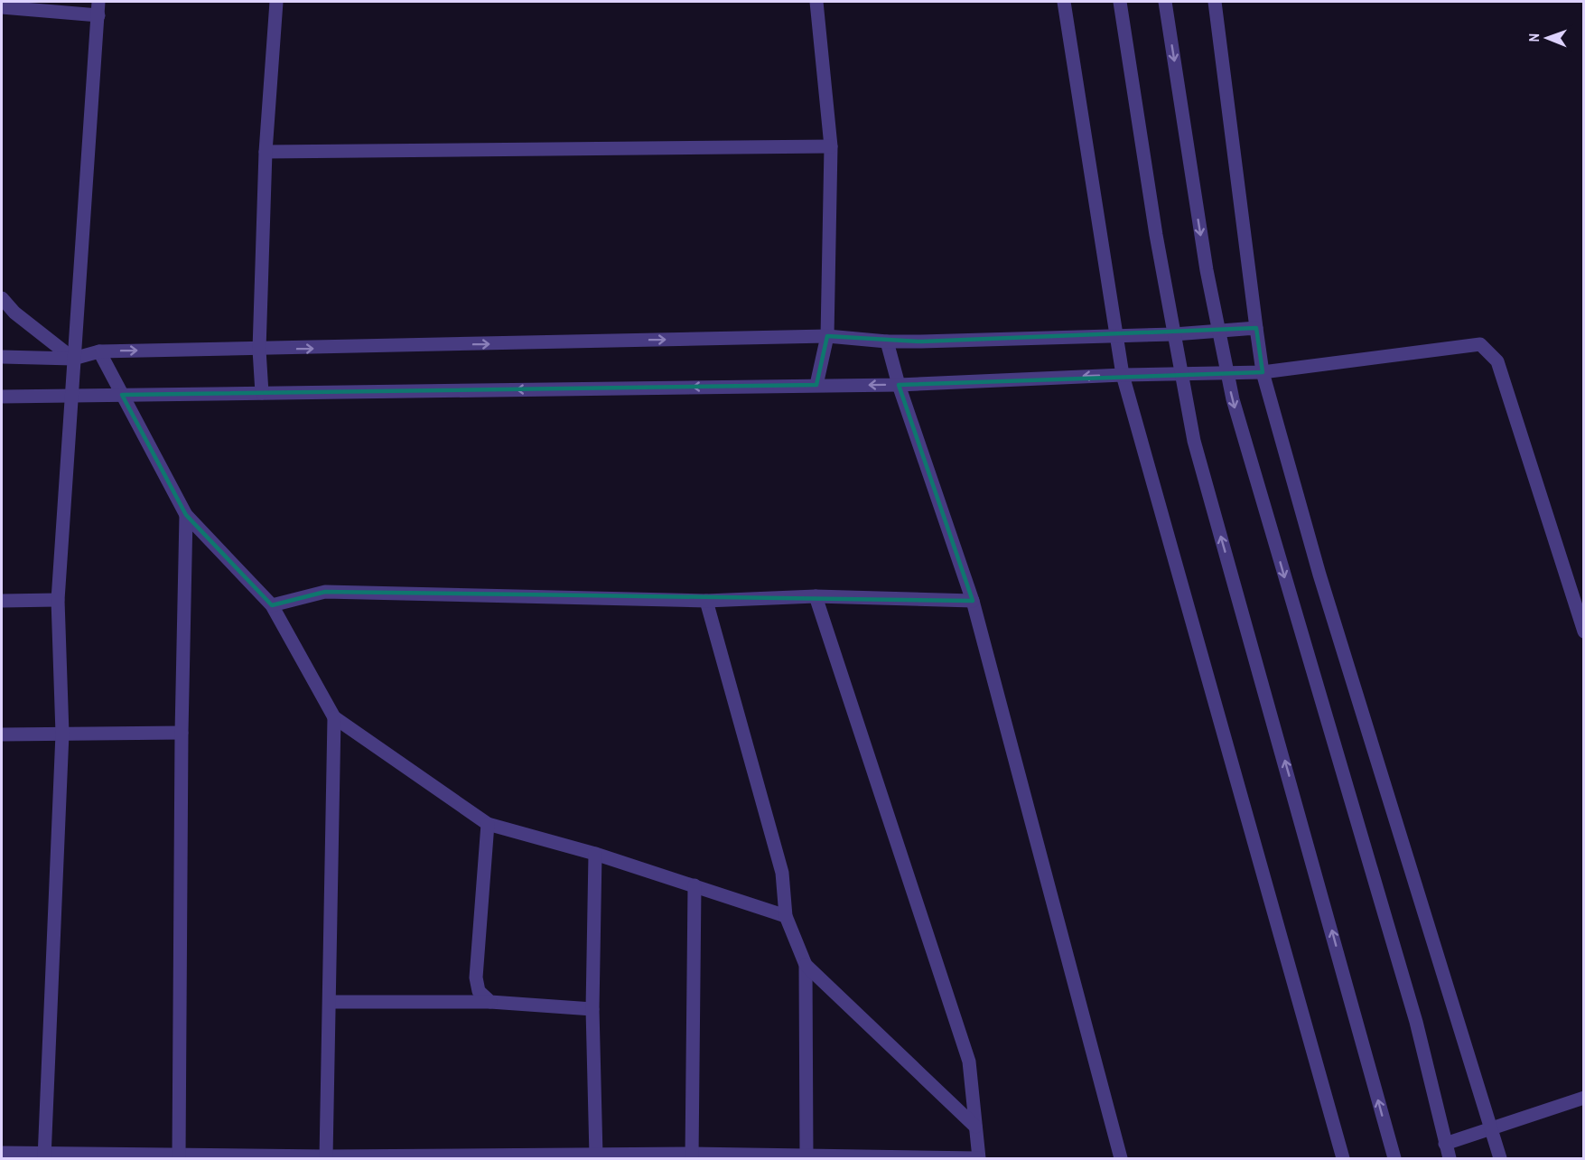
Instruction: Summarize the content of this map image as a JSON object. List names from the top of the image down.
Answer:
{
  "north": "left"
}
